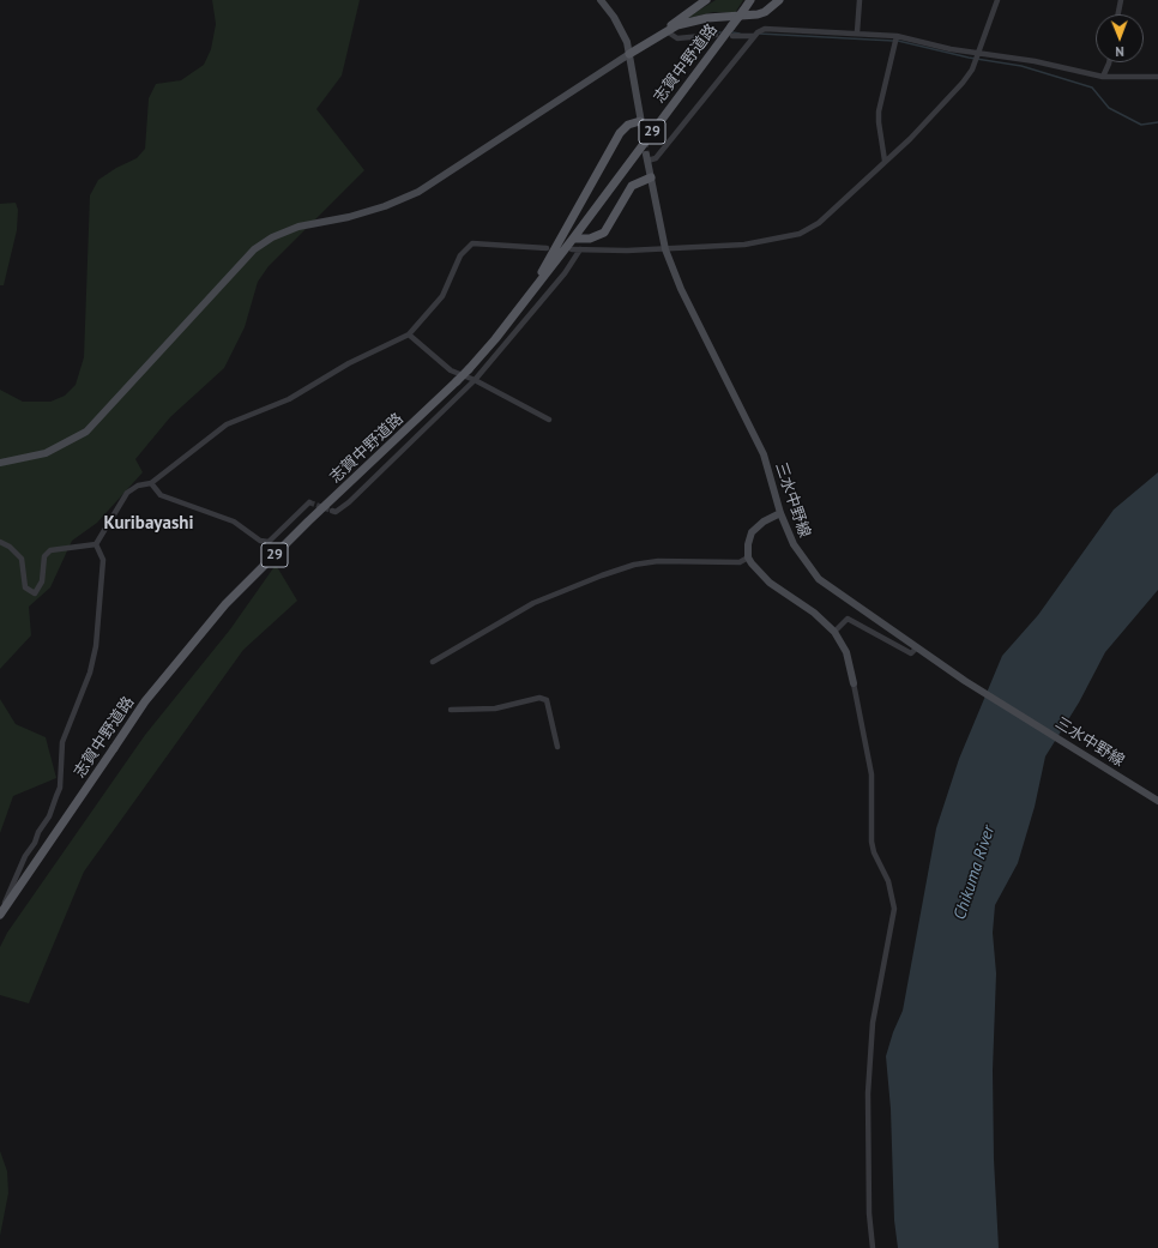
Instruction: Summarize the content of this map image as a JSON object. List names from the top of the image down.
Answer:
{
  "streets": {
    "main road": ["志賀中野道路", "29"],
    "street": ["三水中野線"]
  },
  "crossings": [
    ["志賀中野道路", "29"]
  ],
  "districts": ["Kuribayashi"],
  "water": ["Chikuma River"],
  "north": "bottom"
}
